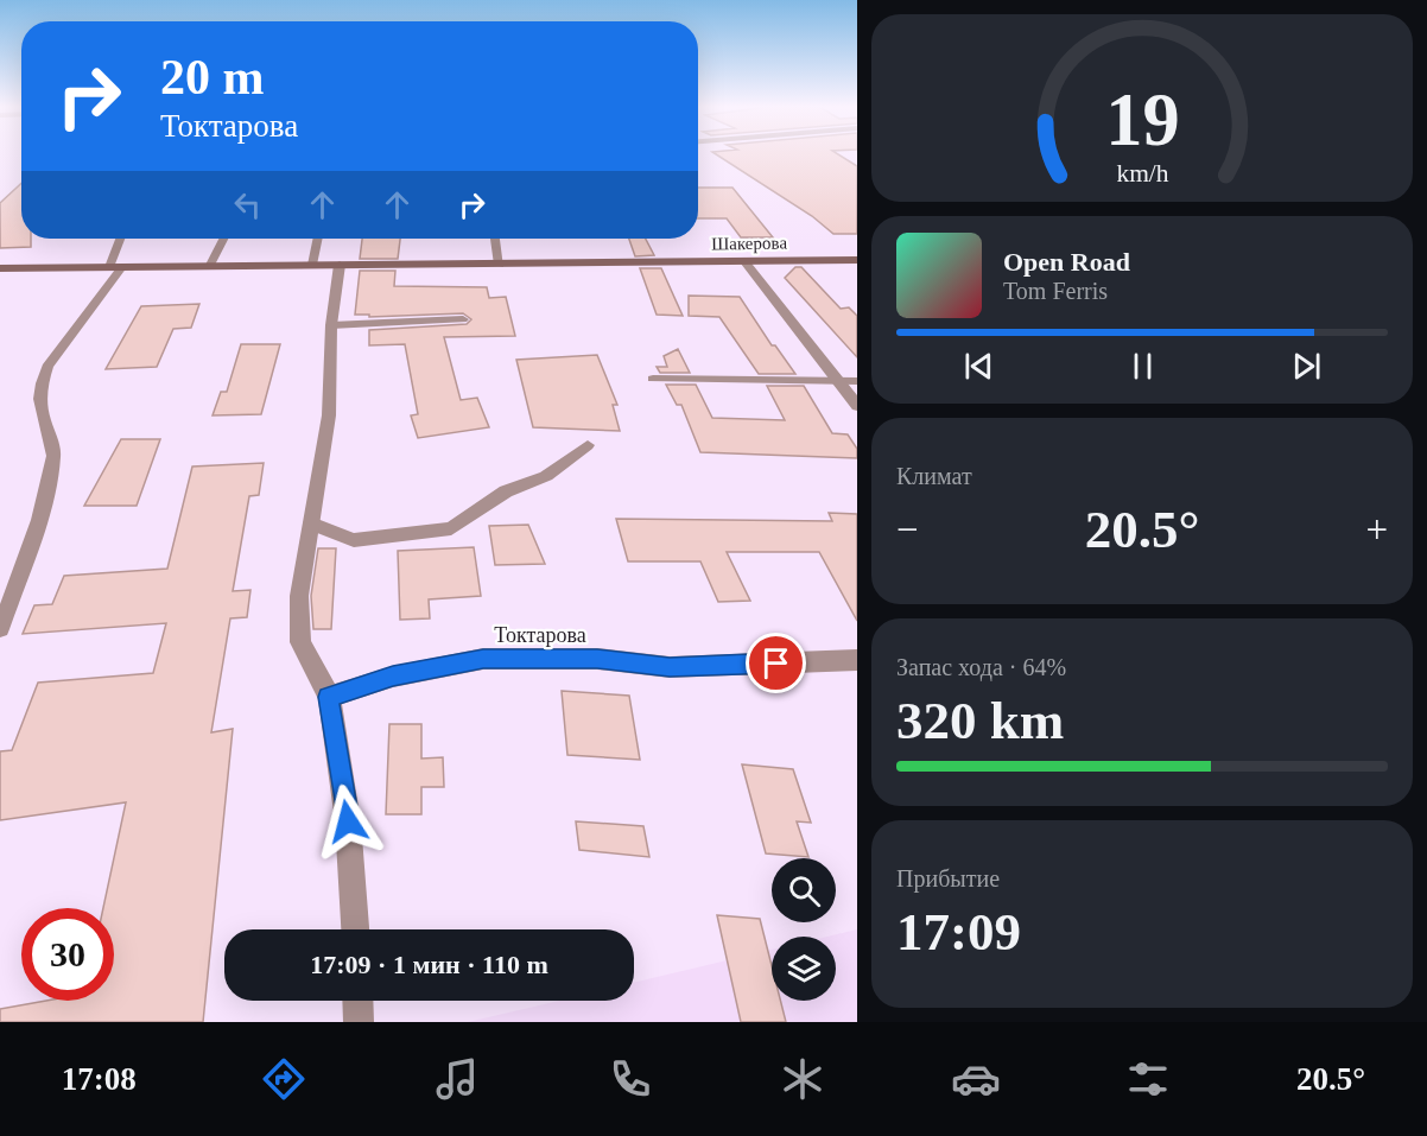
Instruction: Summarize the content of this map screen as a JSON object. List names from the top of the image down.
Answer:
{
  "streets": {
    "street": ["Шакерова", "Токтарова"]
  },
  "page": {
    "turn": ["20 m", "Токтарова"],
    "song": ["Open Road", "Tom Ferris"],
    "tile": [
      "Климат",
      ["Запас хода · 64%", "320 km"],
      ["Прибытие", "17:09"]
    ],
    "heat": ["−", "20.5°", "+"],
    "limit": "30",
    "trip": "17:09 · 1 мин · 110 m",
    "tabs": ["17:08", "20.5°"],
    "gauge": ["19", "km/h"]
  }
}
